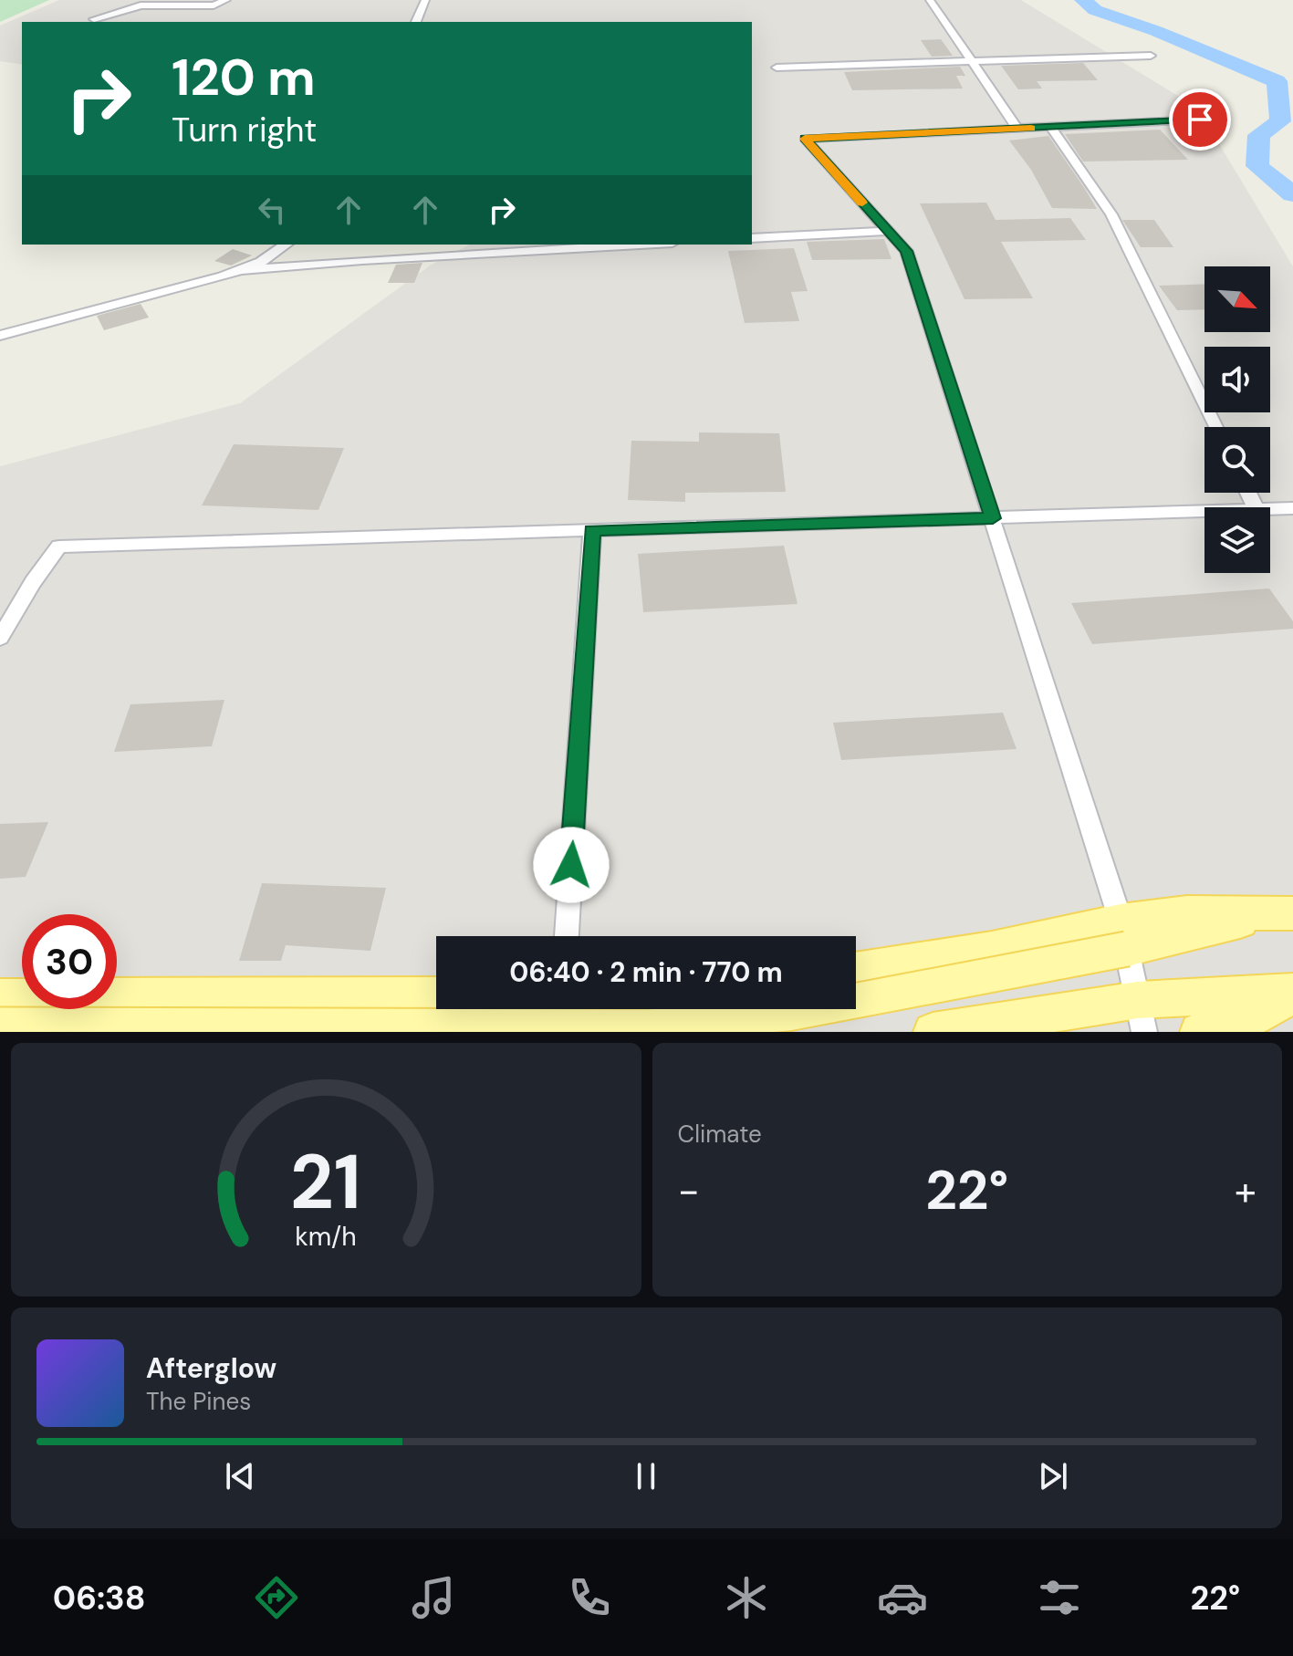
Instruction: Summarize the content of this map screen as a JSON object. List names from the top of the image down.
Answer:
{
  "north": "bottom right",
  "page": {
    "turn": ["120 m", "Turn right"],
    "limit": "30",
    "trip": "06:40 · 2 min · 770 m",
    "tile": "Climate",
    "heat": ["−", "22°", "+"],
    "song": ["Afterglow", "The Pines"],
    "tabs": ["06:38", "22°"],
    "gauge": ["21", "km/h"]
  }
}
